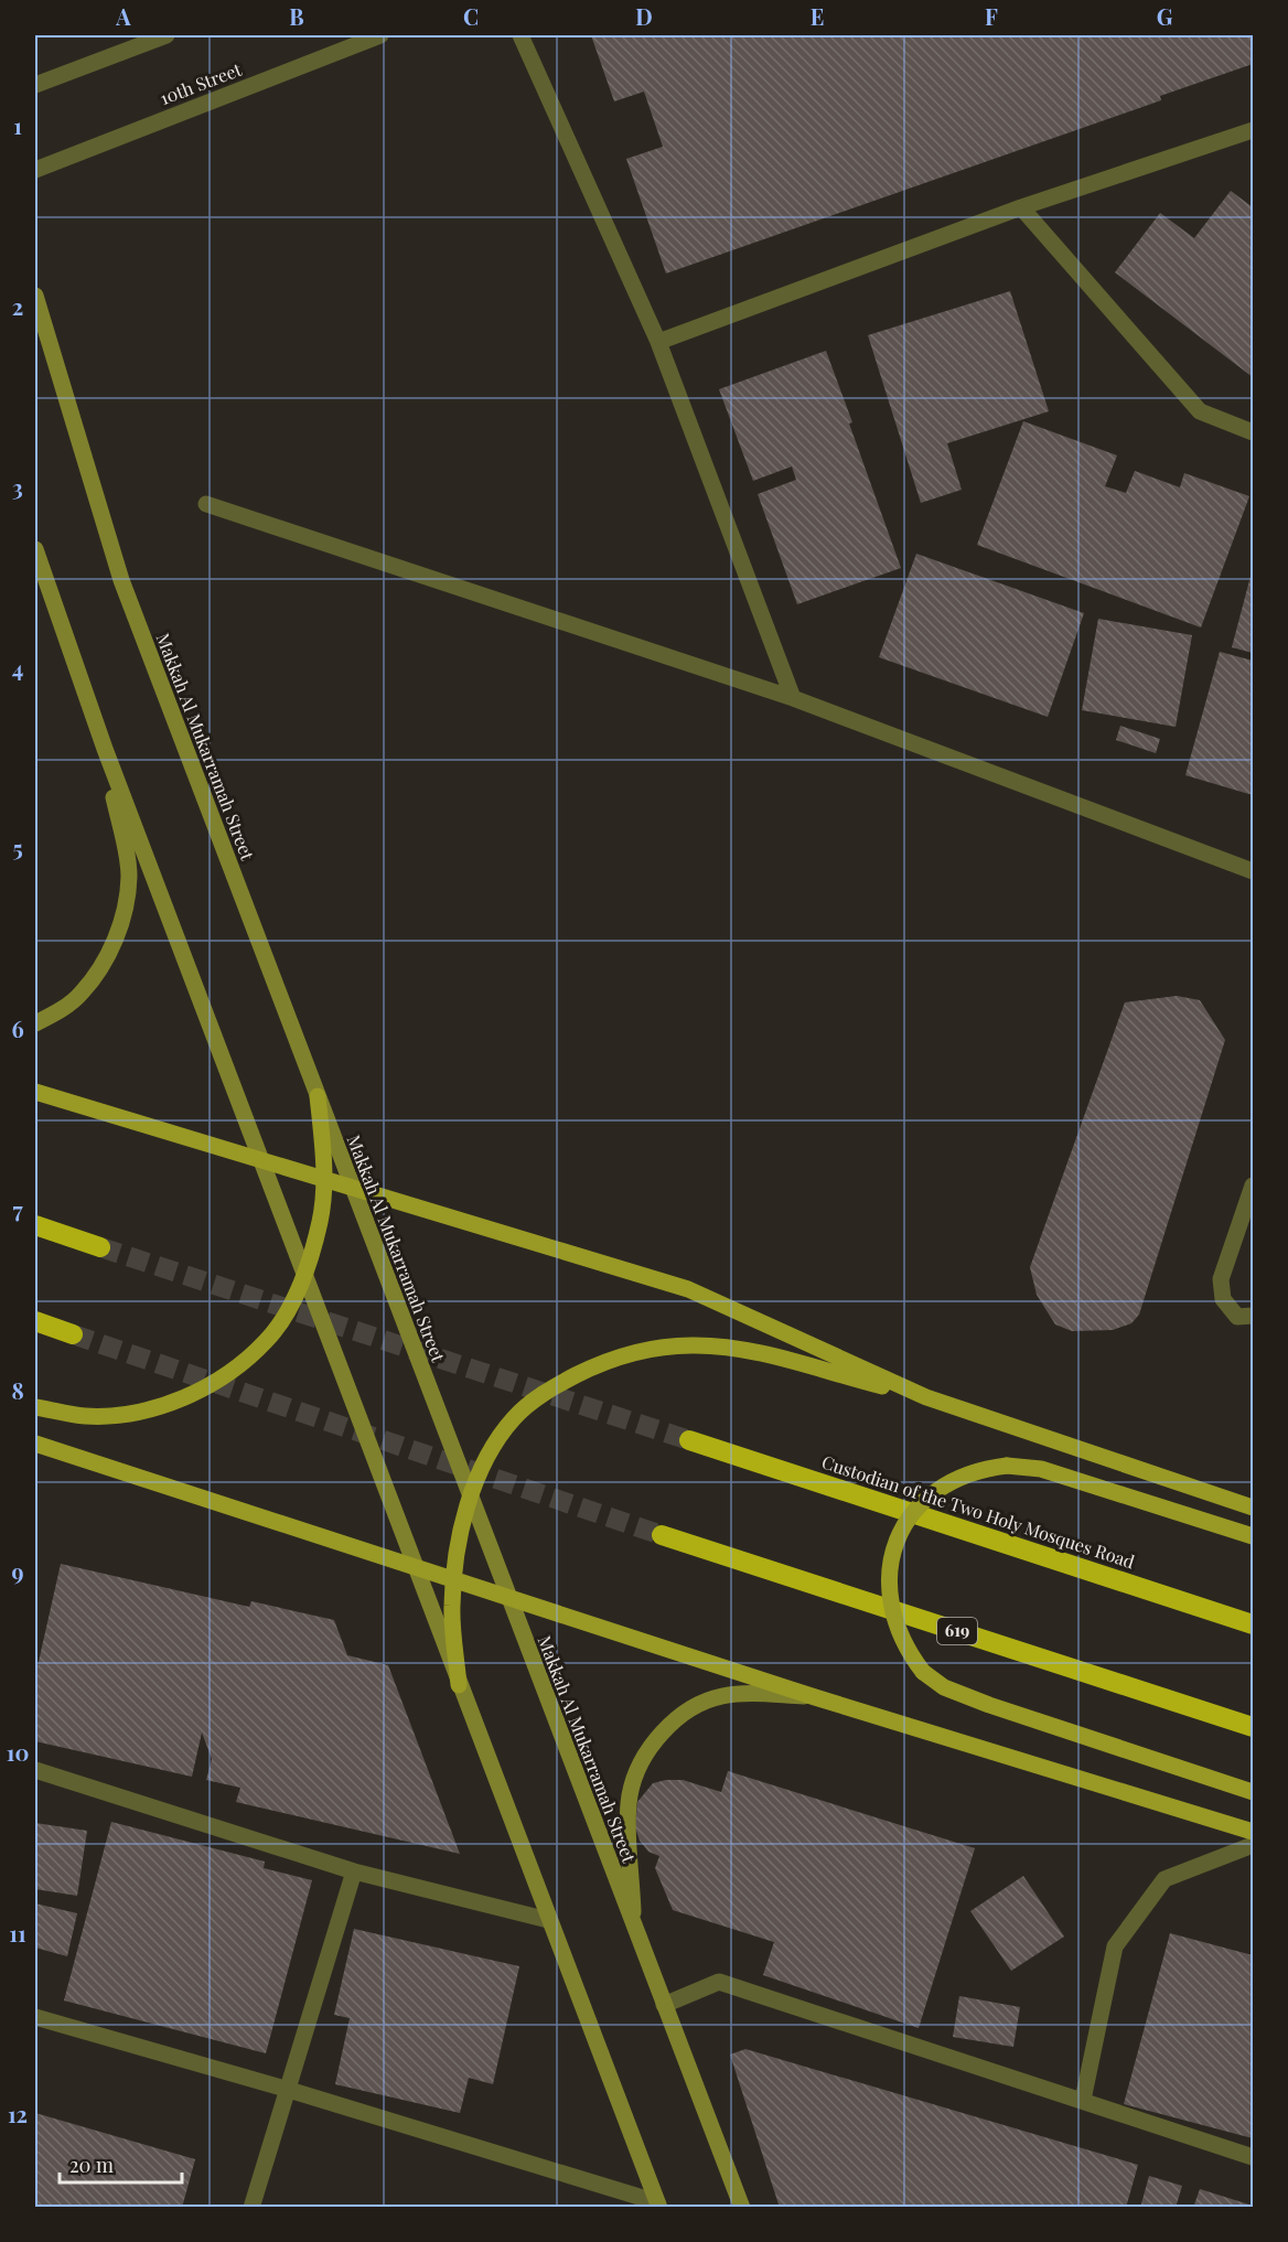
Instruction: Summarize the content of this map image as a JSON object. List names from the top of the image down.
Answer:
{
  "streets": {
    "highway": ["Custodian of the Two Holy Mosques Road", "619"],
    "main road": ["Makkah Al Mukarramah Street"],
    "street": ["10th Street"]
  },
  "scale_bar": "20 m",
  "grid": {
    "columns": [
      "A",
      "B",
      "C",
      "D",
      "E",
      "F",
      "G"
    ],
    "rows": [
      "1",
      "2",
      "3",
      "4",
      "5",
      "6",
      "7",
      "8",
      "9",
      "10",
      "11",
      "12"
    ]
  }
}
